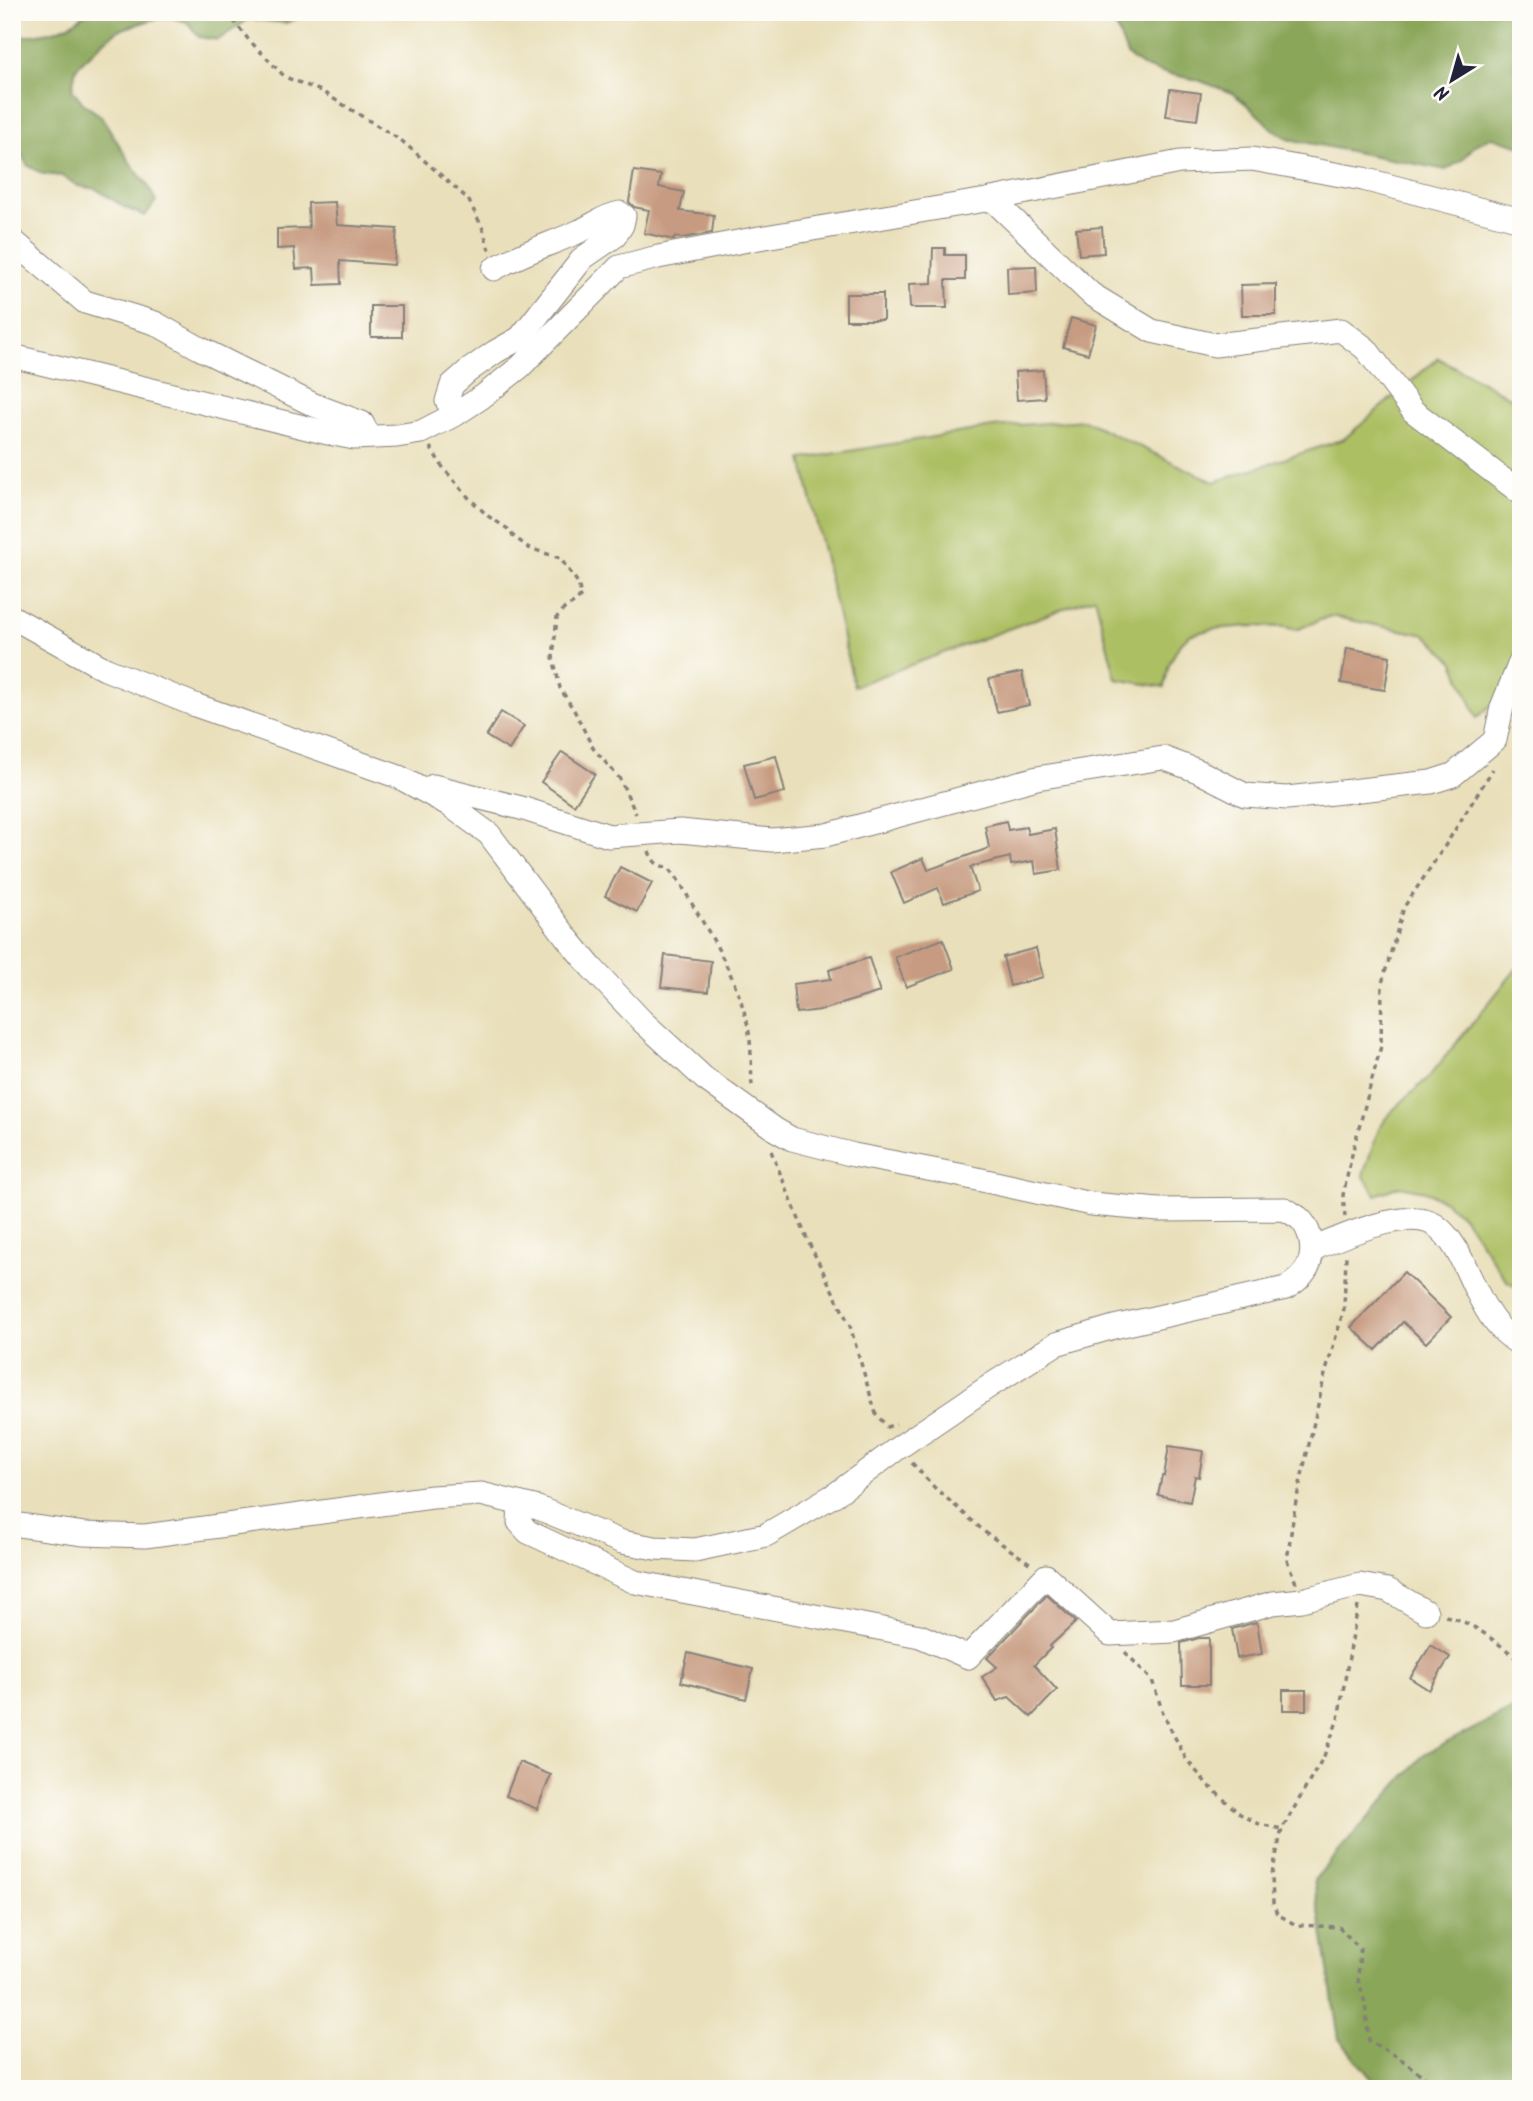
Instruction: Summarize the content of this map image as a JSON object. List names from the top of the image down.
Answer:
{
  "north": "bottom left"
}
